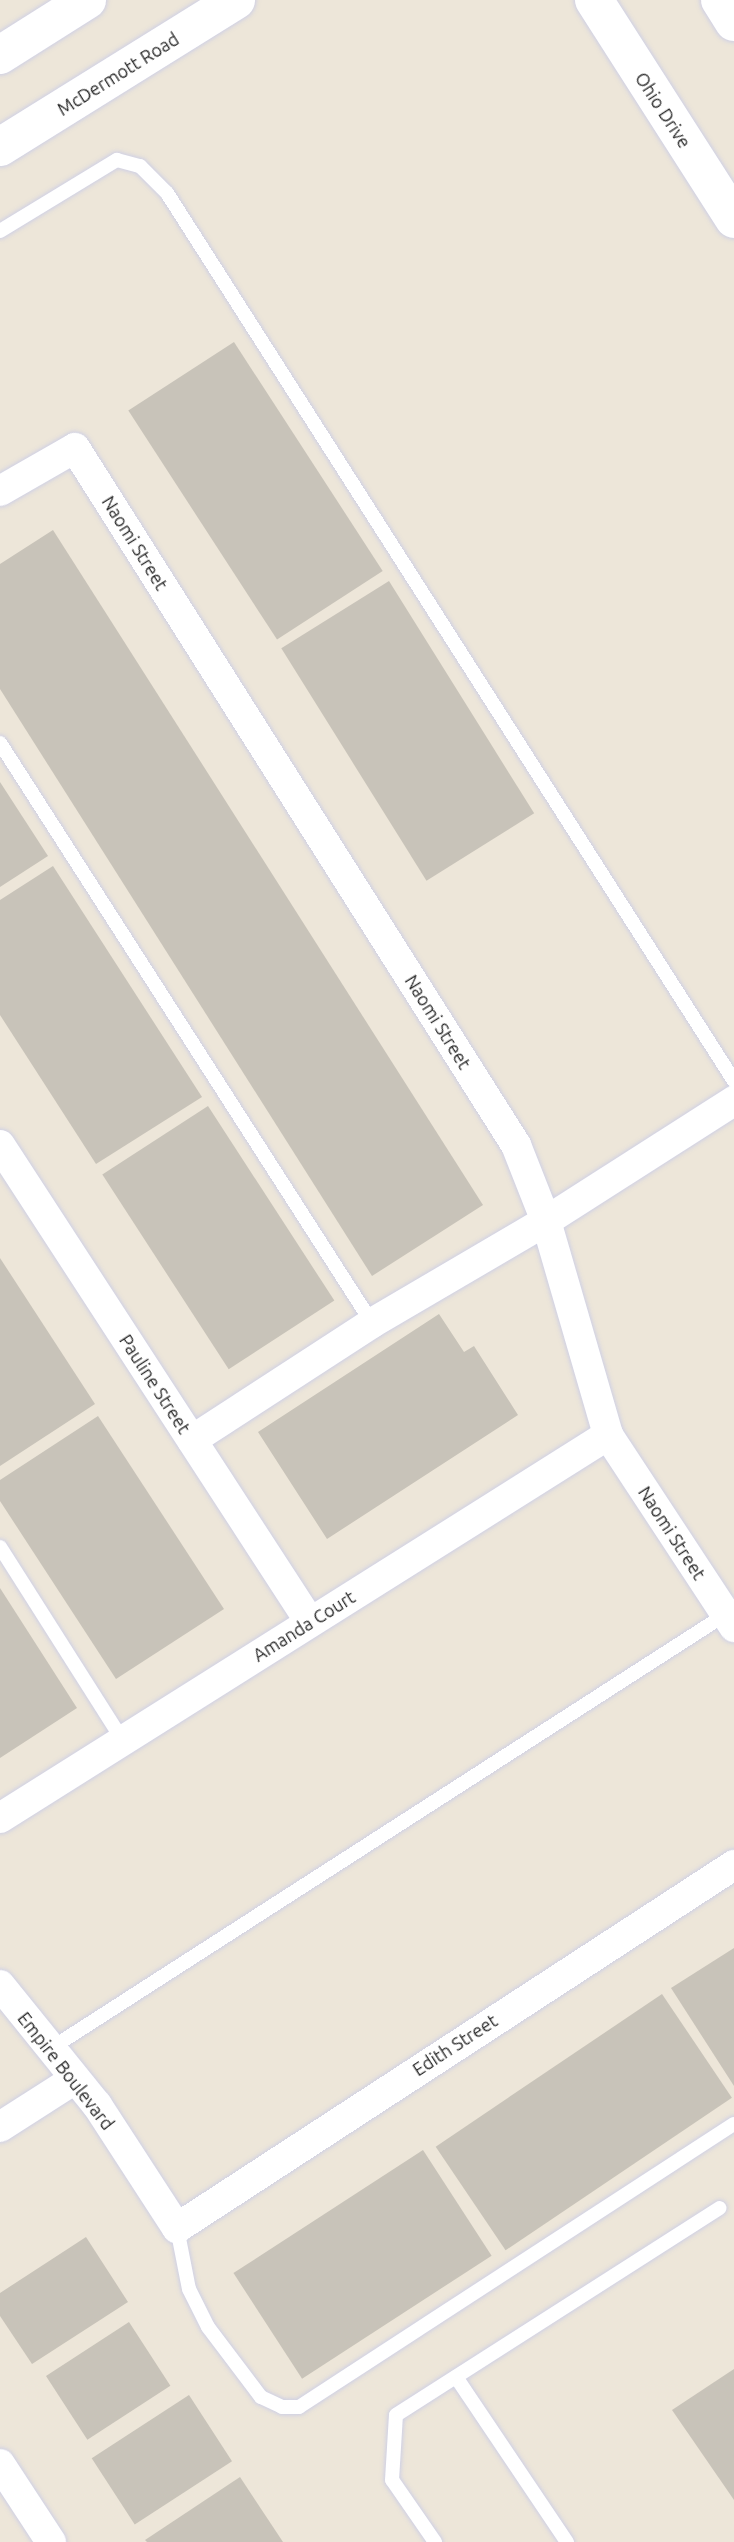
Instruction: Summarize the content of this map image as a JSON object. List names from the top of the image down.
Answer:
{
  "streets": {
    "main road": ["McDermott Road", "Ohio Drive"],
    "street": [
      "Naomi Street",
      "Pauline Street",
      "Amanda Court",
      "Edith Street",
      "Empire Boulevard"
    ]
  },
  "crossings": [
    ["Naomi Street", "Amanda Court"],
    ["Pauline Street", "Amanda Court"],
    ["Edith Street", "Empire Boulevard"]
  ]
}
